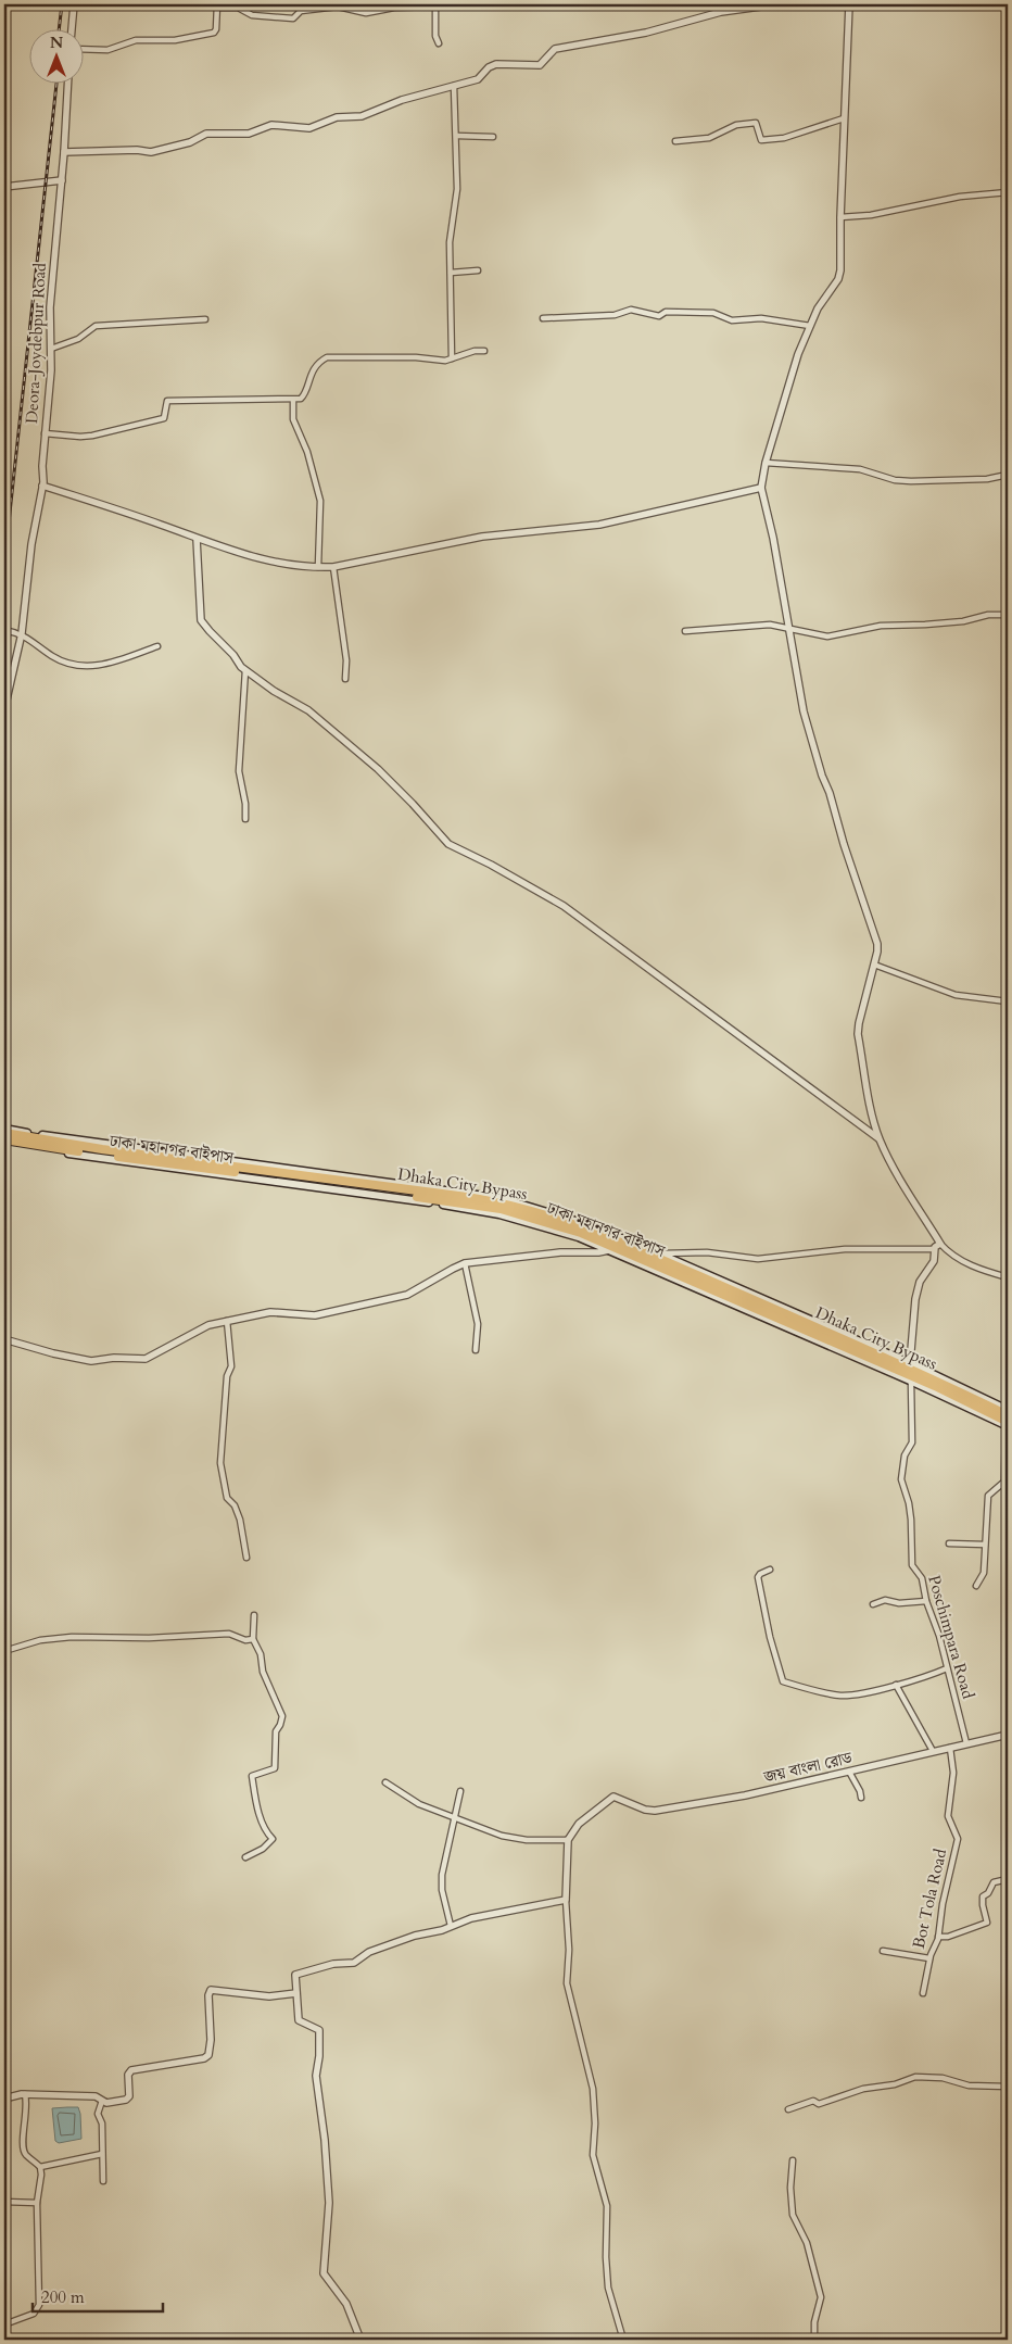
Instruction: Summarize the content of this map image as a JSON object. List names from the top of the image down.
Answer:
{
  "streets": {
    "highway": ["ঢাকা মহানগর বাইপাস", "Dhaka City Bypass"],
    "street": [
      "Deora-Joydebpur Road",
      "Poschimpara Road",
      "জয় বাংলা রোড",
      "Bot Tola Road"
    ]
  },
  "crossings": [
    ["Poschimpara Road", "জয় বাংলা রোড"],
    ["জয় বাংলা রোড", "Bot Tola Road"]
  ],
  "scale_bar": "200 m",
  "north": "top"
}
